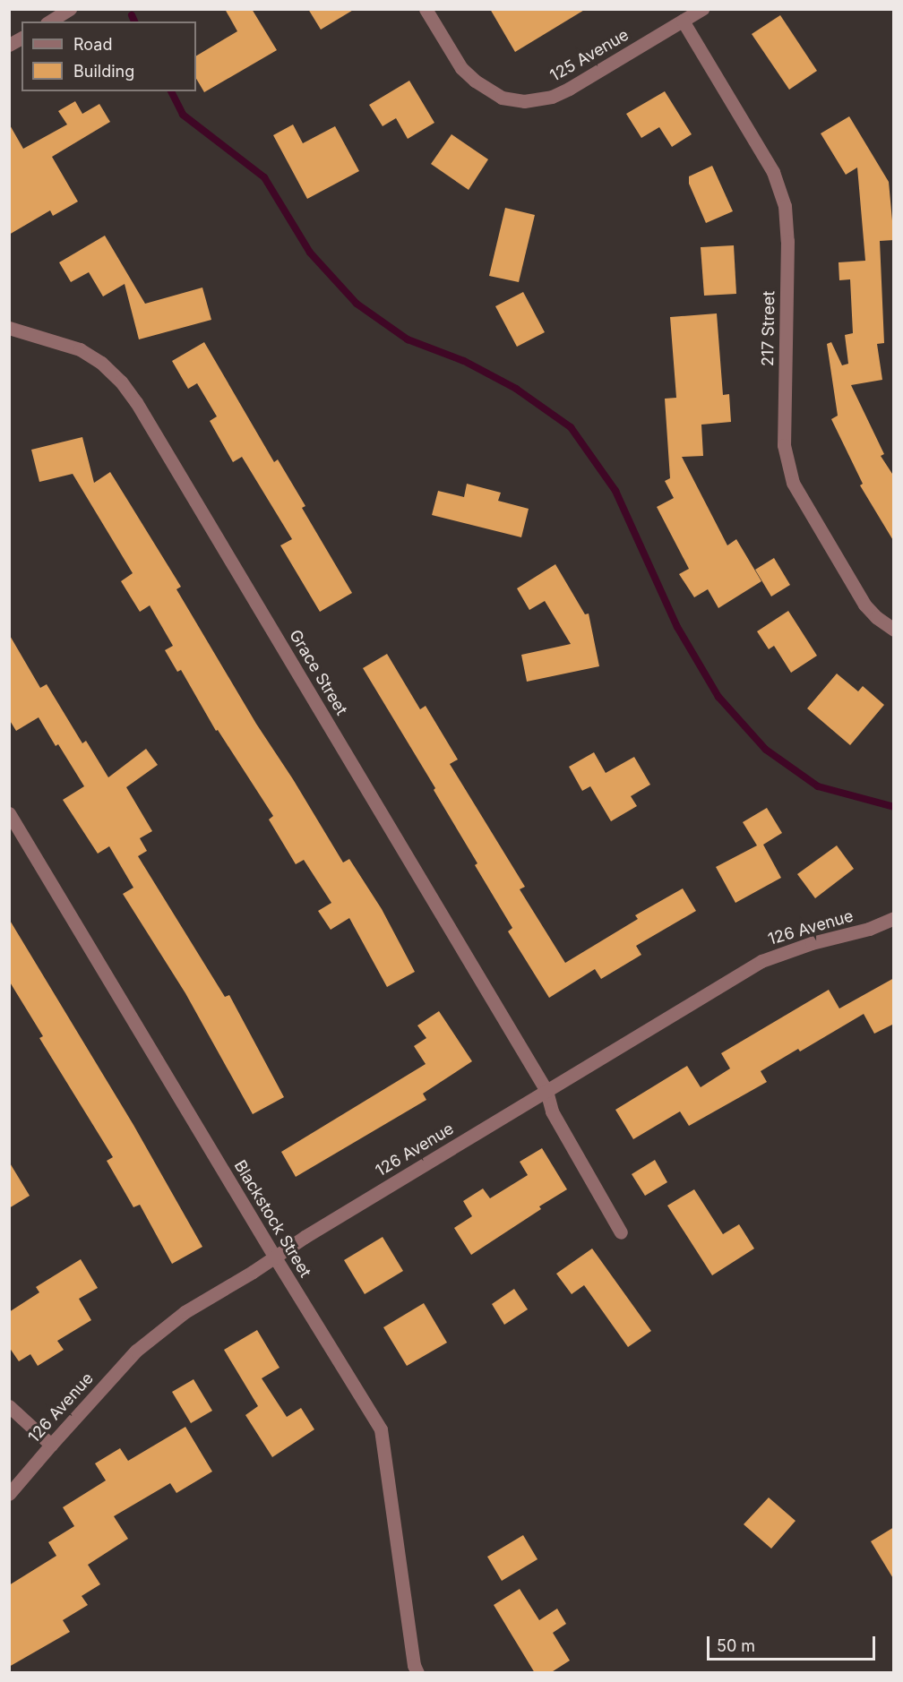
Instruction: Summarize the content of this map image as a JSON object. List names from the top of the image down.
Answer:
{
  "streets": {
    "street": [
      "125 Avenue",
      "217 Street",
      "Grace Street",
      "126 Avenue",
      "Blackstock Street"
    ]
  },
  "crossings": [
    ["125 Avenue", "217 Street"],
    ["Grace Street", "126 Avenue"],
    ["126 Avenue", "Blackstock Street"]
  ],
  "legend": ["Road", "Building"],
  "scale_bar": "50 m"
}
